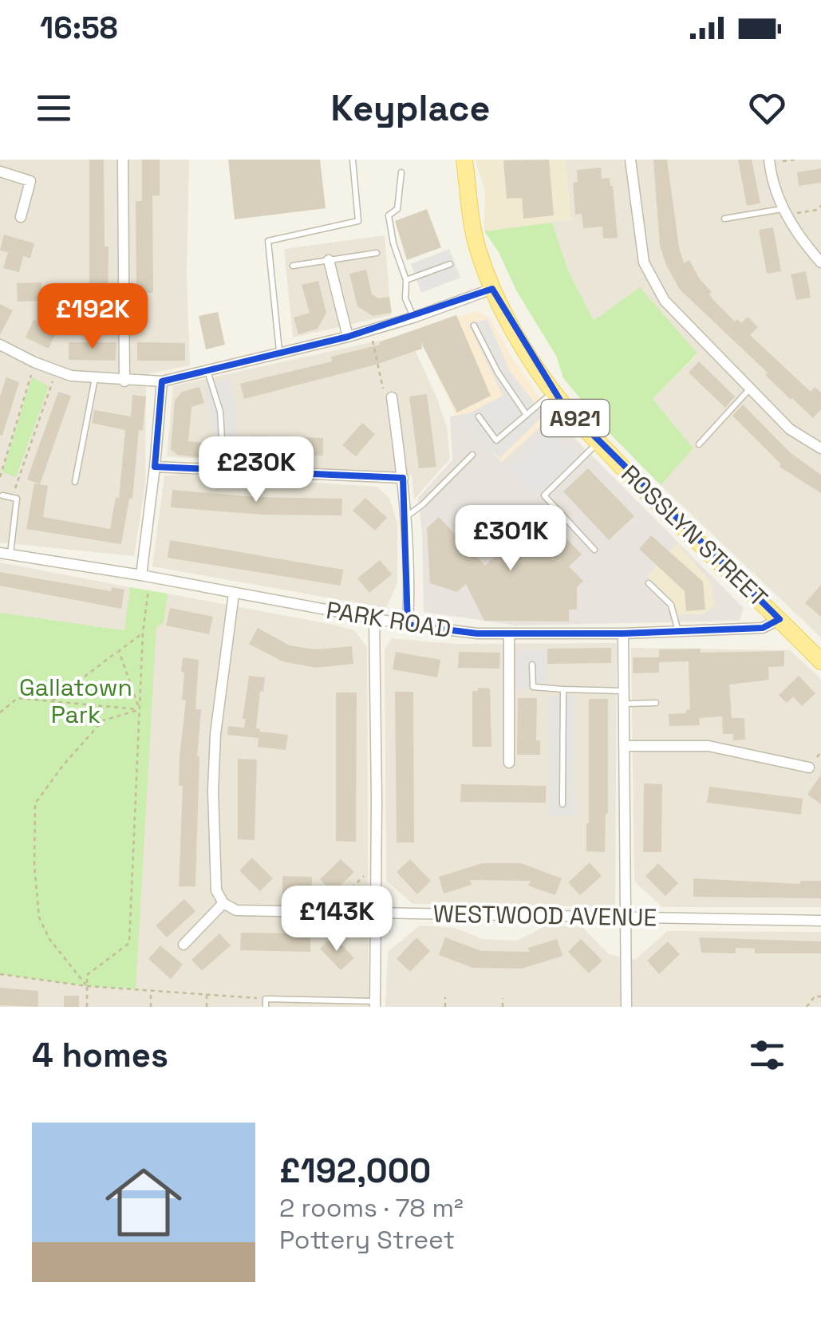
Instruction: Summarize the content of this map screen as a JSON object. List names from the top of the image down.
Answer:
{
  "streets": {
    "main road": ["A921", "ROSSLYN STREET"],
    "street": ["PARK ROAD", "WESTWOOD AVENUE"]
  },
  "crossings": [
    ["A921", "ROSSLYN STREET"],
    ["A921", "PARK ROAD"],
    ["ROSSLYN STREET", "PARK ROAD"]
  ],
  "parks": ["Gallatown Park"],
  "page": {
    "status": "16:58",
    "header": "Keyplace",
    "price": [
      "£192K",
      "£230K",
      "£301K",
      "£143K"
    ],
    "heading": "4 homes",
    "list": [
      {
        "name": "£192,000",
        "note": "2 rooms · 78 m² · Pottery Street"
      }
    ]
  }
}
